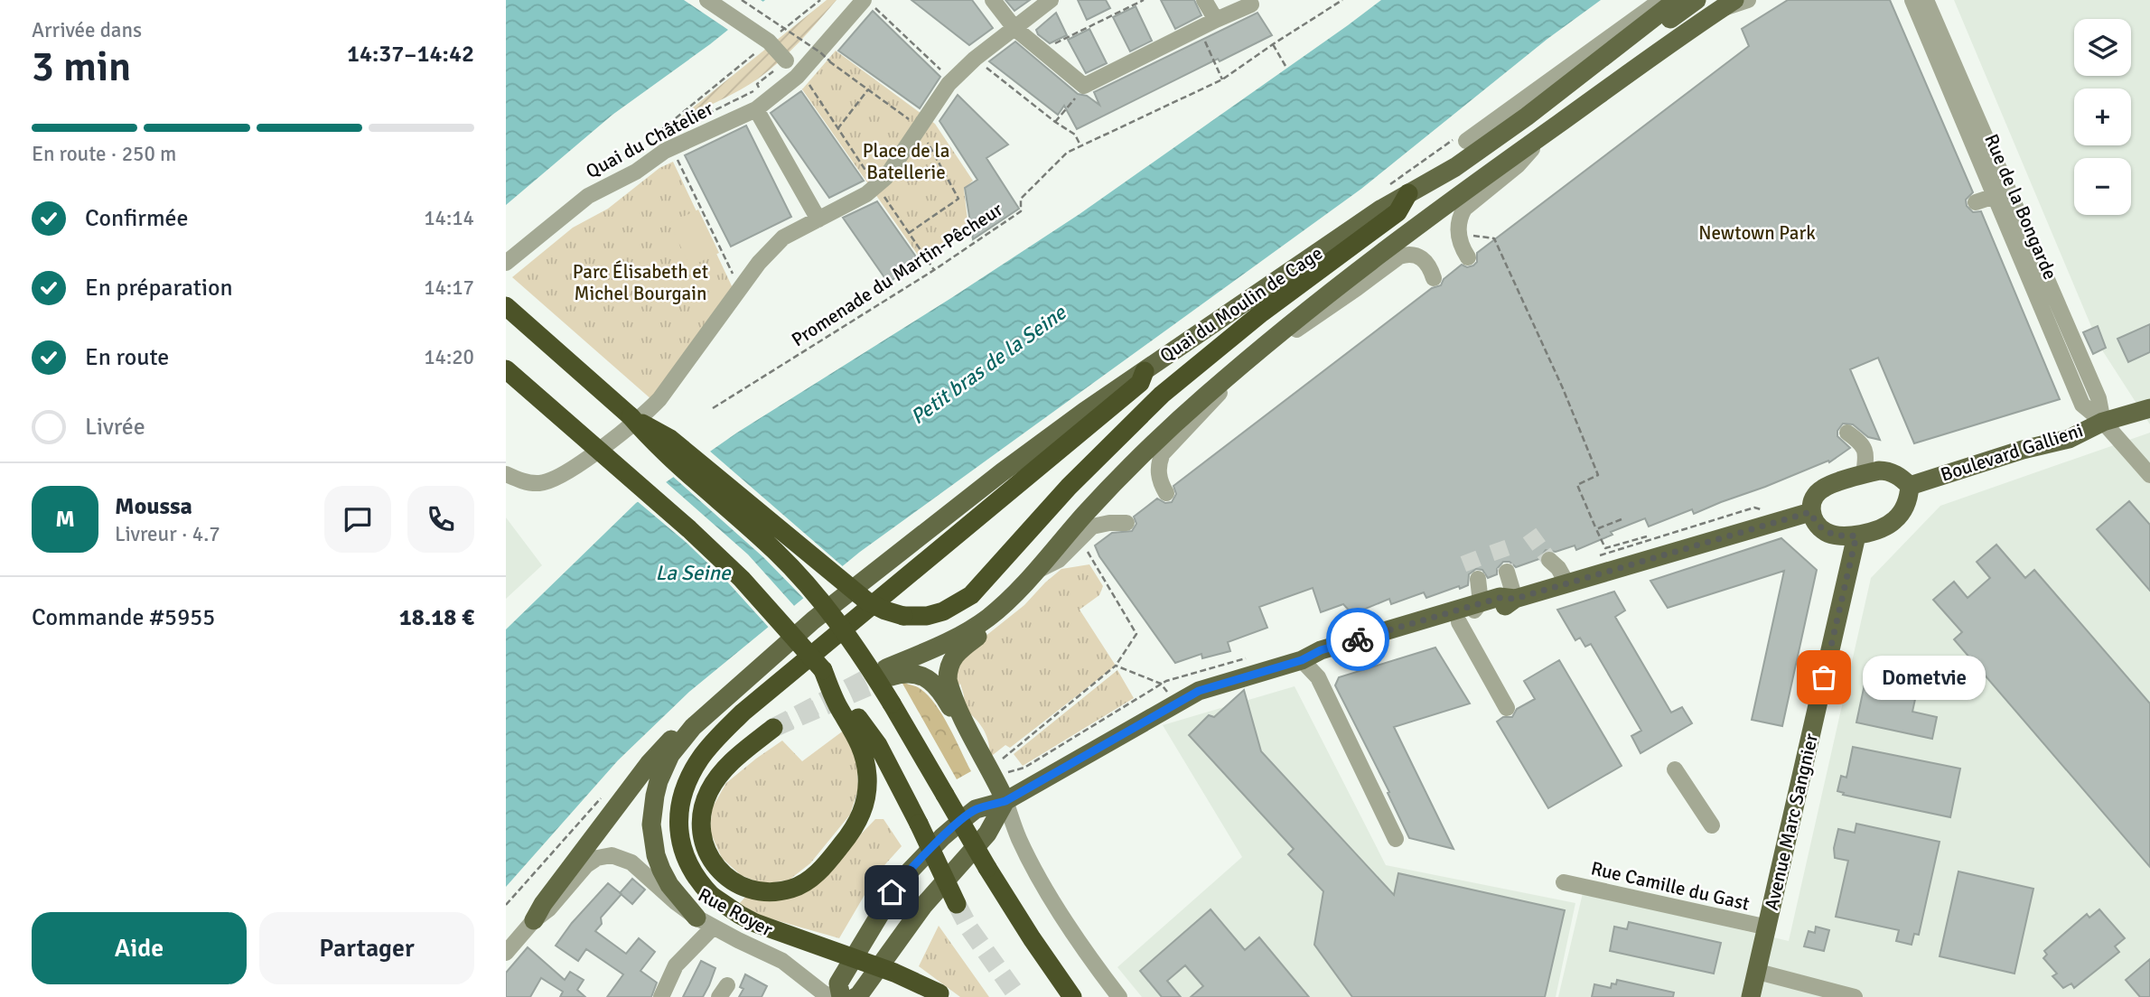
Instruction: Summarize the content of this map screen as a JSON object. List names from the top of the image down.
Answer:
{
  "streets": {
    "main road": ["Quai du Moulin de Cage", "Boulevard Gallieni", "Avenue Marc Sangnier"],
    "street": [
      "Quai du Châtelier",
      "Rue de la Bongarde",
      "Rue Camille du Gast",
      "Rue Royer"
    ],
    "path": ["Promenade du Martin-Pêcheur"]
  },
  "crossings": [
    ["Rue de la Bongarde", "Boulevard Gallieni"],
    ["Boulevard Gallieni", "Avenue Marc Sangnier"],
    ["Avenue Marc Sangnier", "Rue Camille du Gast"]
  ],
  "water": ["Petit bras de la Seine", "La Seine"],
  "parks": ["Place de la Batellerie", "Newtown Park", "Parc Élisabeth et Michel Bourgain"],
  "places": ["Dometvie"],
  "page": {
    "heading": ["3 min", "Arrivée dans", "14:37–14:42"],
    "panel": [
      "Moussa",
      "Livreur · 4.7",
      "Commande #5955",
      "18.18 €"
    ],
    "map_buttons": ["+", "−"],
    "bar": "En route · 250 m",
    "list": [
      ["Confirmée", "14:14"],
      ["En préparation", "14:17"],
      ["En route", "14:20"],
      "Livrée"
    ],
    "round": "M",
    "bubble": "Dometvie",
    "buttons": ["Aide", "Partager"]
  }
}
